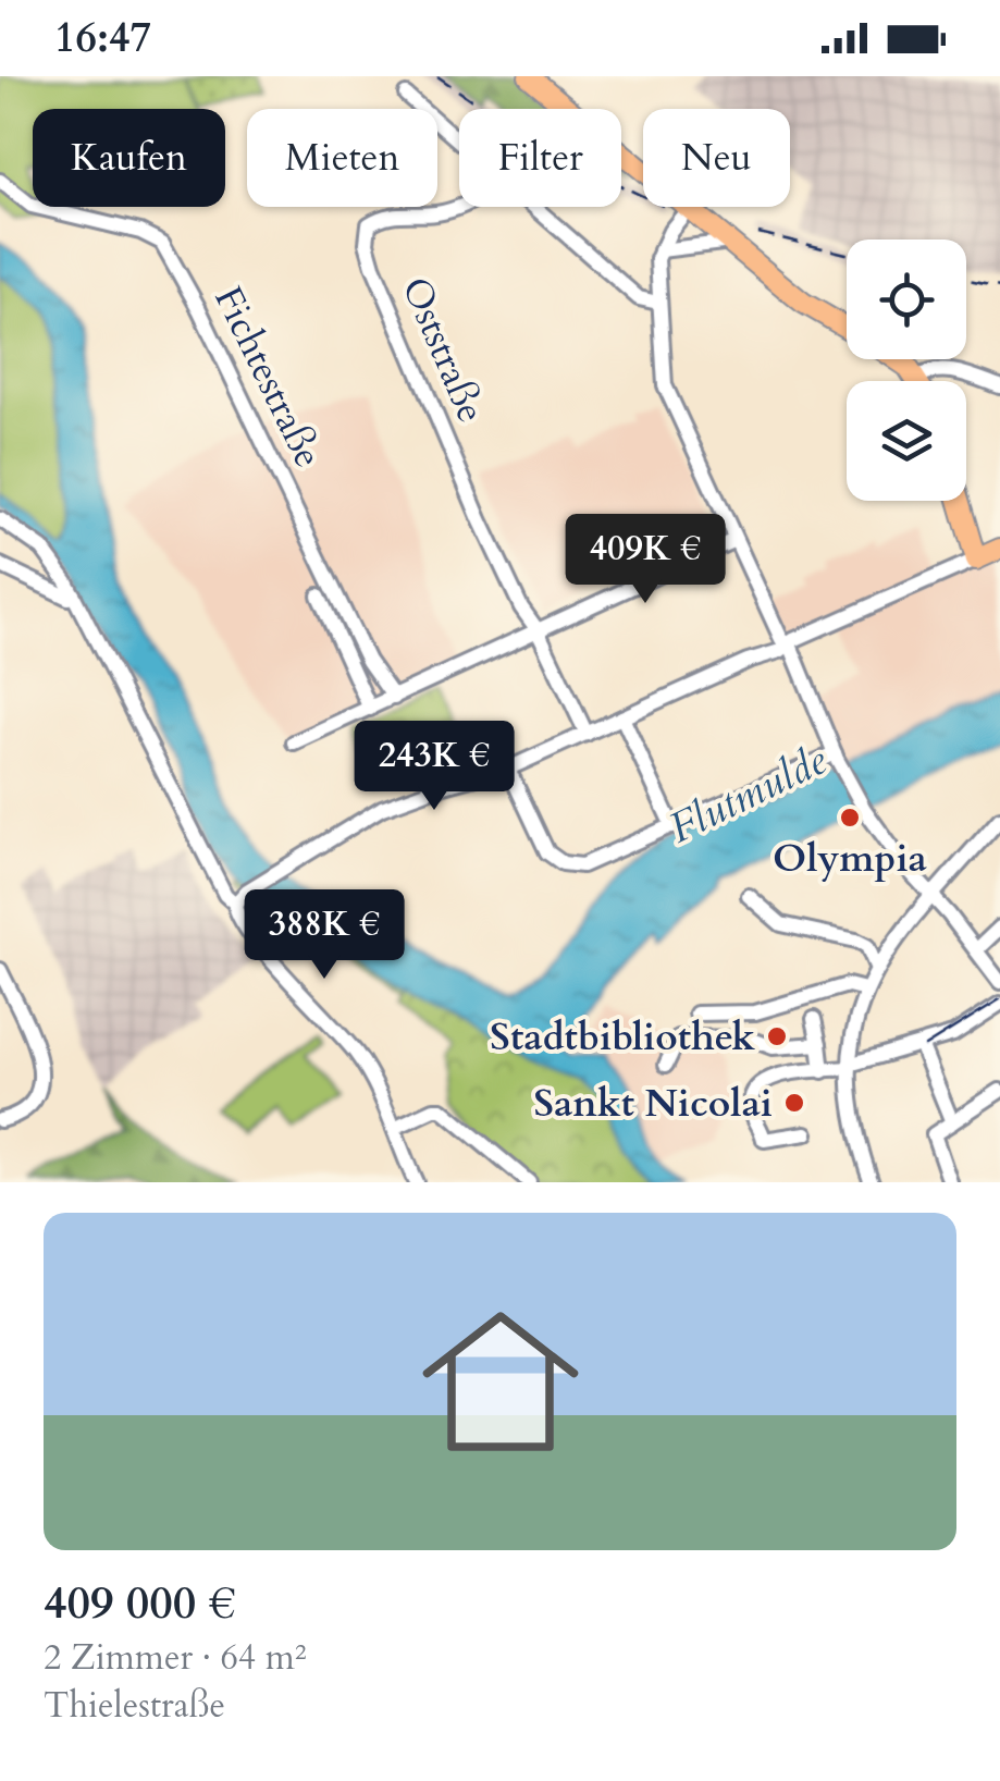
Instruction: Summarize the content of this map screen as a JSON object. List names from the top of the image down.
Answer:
{
  "streets": {
    "street": ["Oststraße", "Fichtestraße"]
  },
  "water": ["Flutmulde"],
  "places": ["Olympia", "Stadtbibliothek", "Sankt Nicolai"],
  "page": {
    "status": "16:47",
    "chip": [
      "Kaufen",
      "Mieten",
      "Filter",
      "Neu"
    ],
    "price": ["409K €", "243K €", "388K €"],
    "list": [
      {
        "name": "409 000 €",
        "note": "2 Zimmer · 64 m² · Thielestraße"
      }
    ]
  }
}
